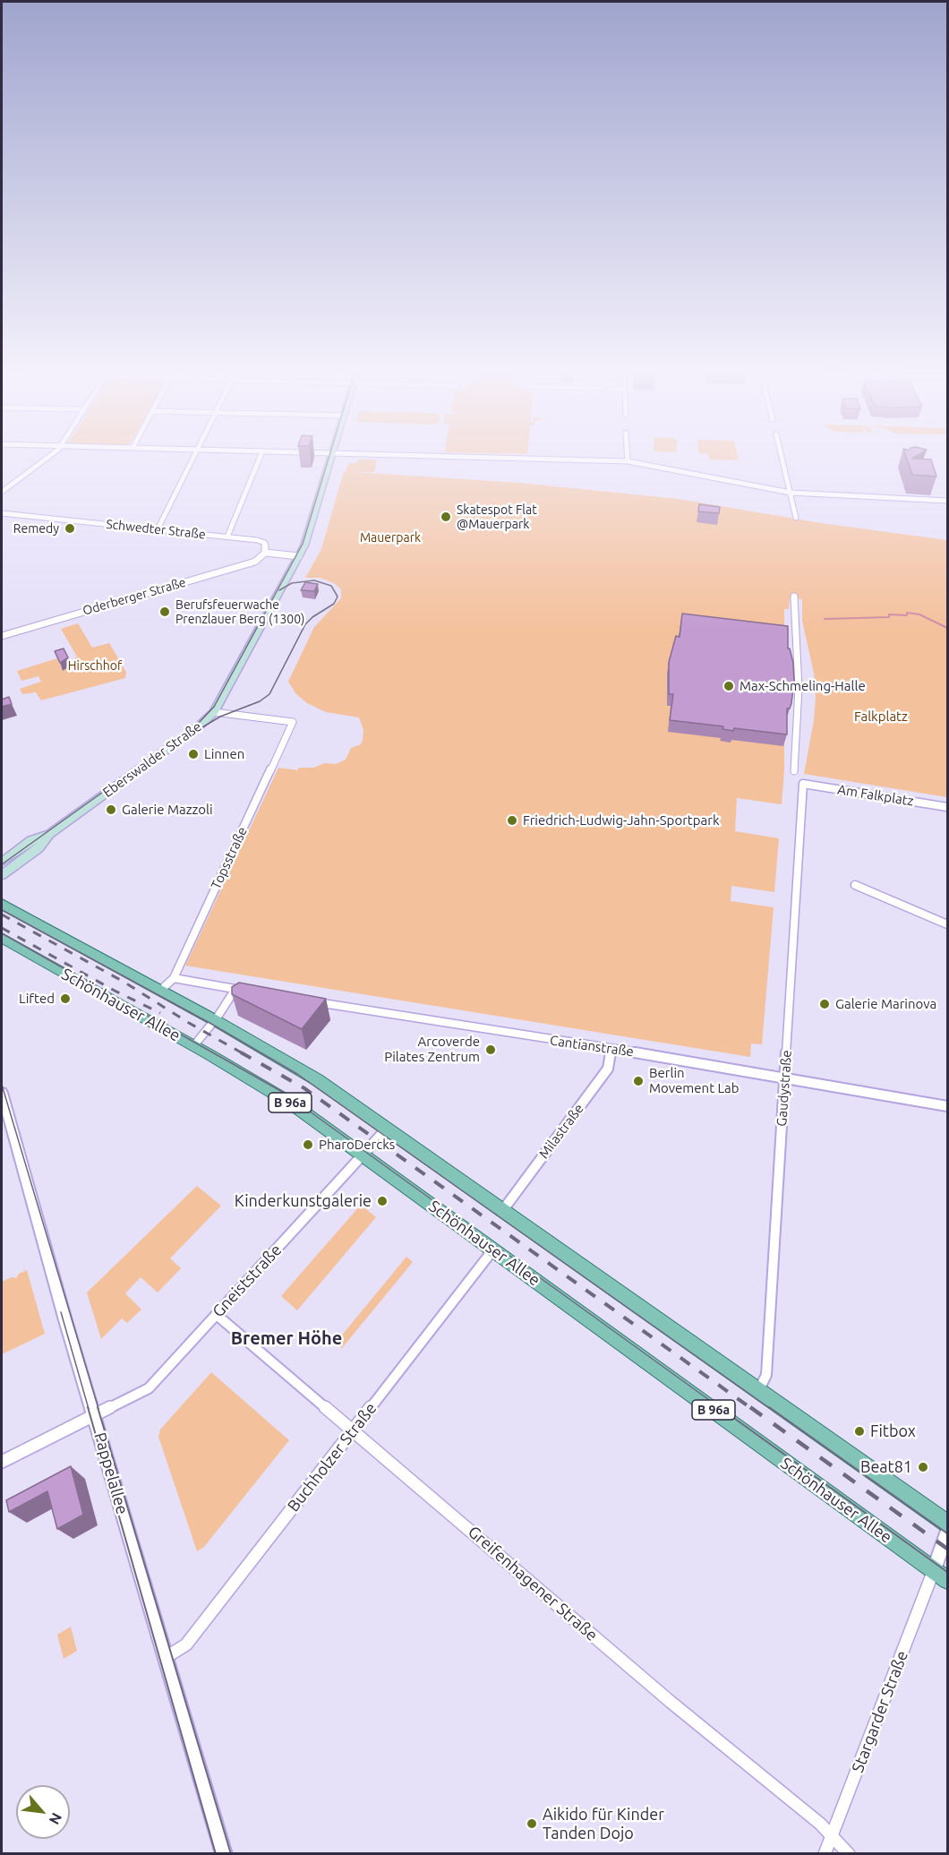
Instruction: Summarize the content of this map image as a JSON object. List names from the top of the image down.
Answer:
{
  "streets": {
    "main road": ["Eberswalder Straße", "Schönhauser Allee", "B 96a"],
    "street": [
      "Schwedter Straße",
      "Oderberger Straße",
      "Am Falkplatz",
      "Topsstraße",
      "Cantianstraße",
      "Gaudystraße",
      "Milastraße",
      "Gneiststraße",
      "Buchholzer Straße",
      "Pappelallee",
      "Greifenhagener Straße",
      "Stargarder Straße"
    ]
  },
  "crossings": [
    ["Schwedter Straße", "Oderberger Straße"],
    ["Eberswalder Straße", "Topsstraße"],
    ["Am Falkplatz", "Gaudystraße"],
    ["Topsstraße", "B 96a"],
    ["Schönhauser Allee", "Gneiststraße"],
    ["Schönhauser Allee", "Buchholzer Straße"],
    ["Schönhauser Allee", "Stargarder Straße"],
    ["Cantianstraße", "Gaudystraße"],
    ["Cantianstraße", "Milastraße"],
    ["Gaudystraße", "B 96a"],
    ["B 96a", "Milastraße"],
    ["B 96a", "Gneiststraße"],
    ["Gneiststraße", "Pappelallee"],
    ["Gneiststraße", "Greifenhagener Straße"],
    ["Buchholzer Straße", "Pappelallee"],
    ["Buchholzer Straße", "Greifenhagener Straße"],
    ["Greifenhagener Straße", "Stargarder Straße"]
  ],
  "districts": ["Bremer Höhe"],
  "parks": ["Mauerpark", "Hirschhof", "Falkplatz"],
  "places": [
    "Skatespot Flat @Mauerpark",
    "Remedy",
    "Berufsfeuerwache Prenzlauer Berg (1300)",
    "Max-Schmeling-Halle",
    "Linnen",
    "Galerie Mazzoli",
    "Friedrich-Ludwig-Jahn-Sportpark",
    "Lifted",
    "Galerie Marinova",
    "Arcoverde Pilates Zentrum",
    "Berlin Movement Lab",
    "PharoDercks",
    "Kinderkunstgalerie",
    "Fitbox",
    "Beat81",
    "Aikido für Kinder Tanden Dojo"
  ],
  "north": "bottom right"
}
